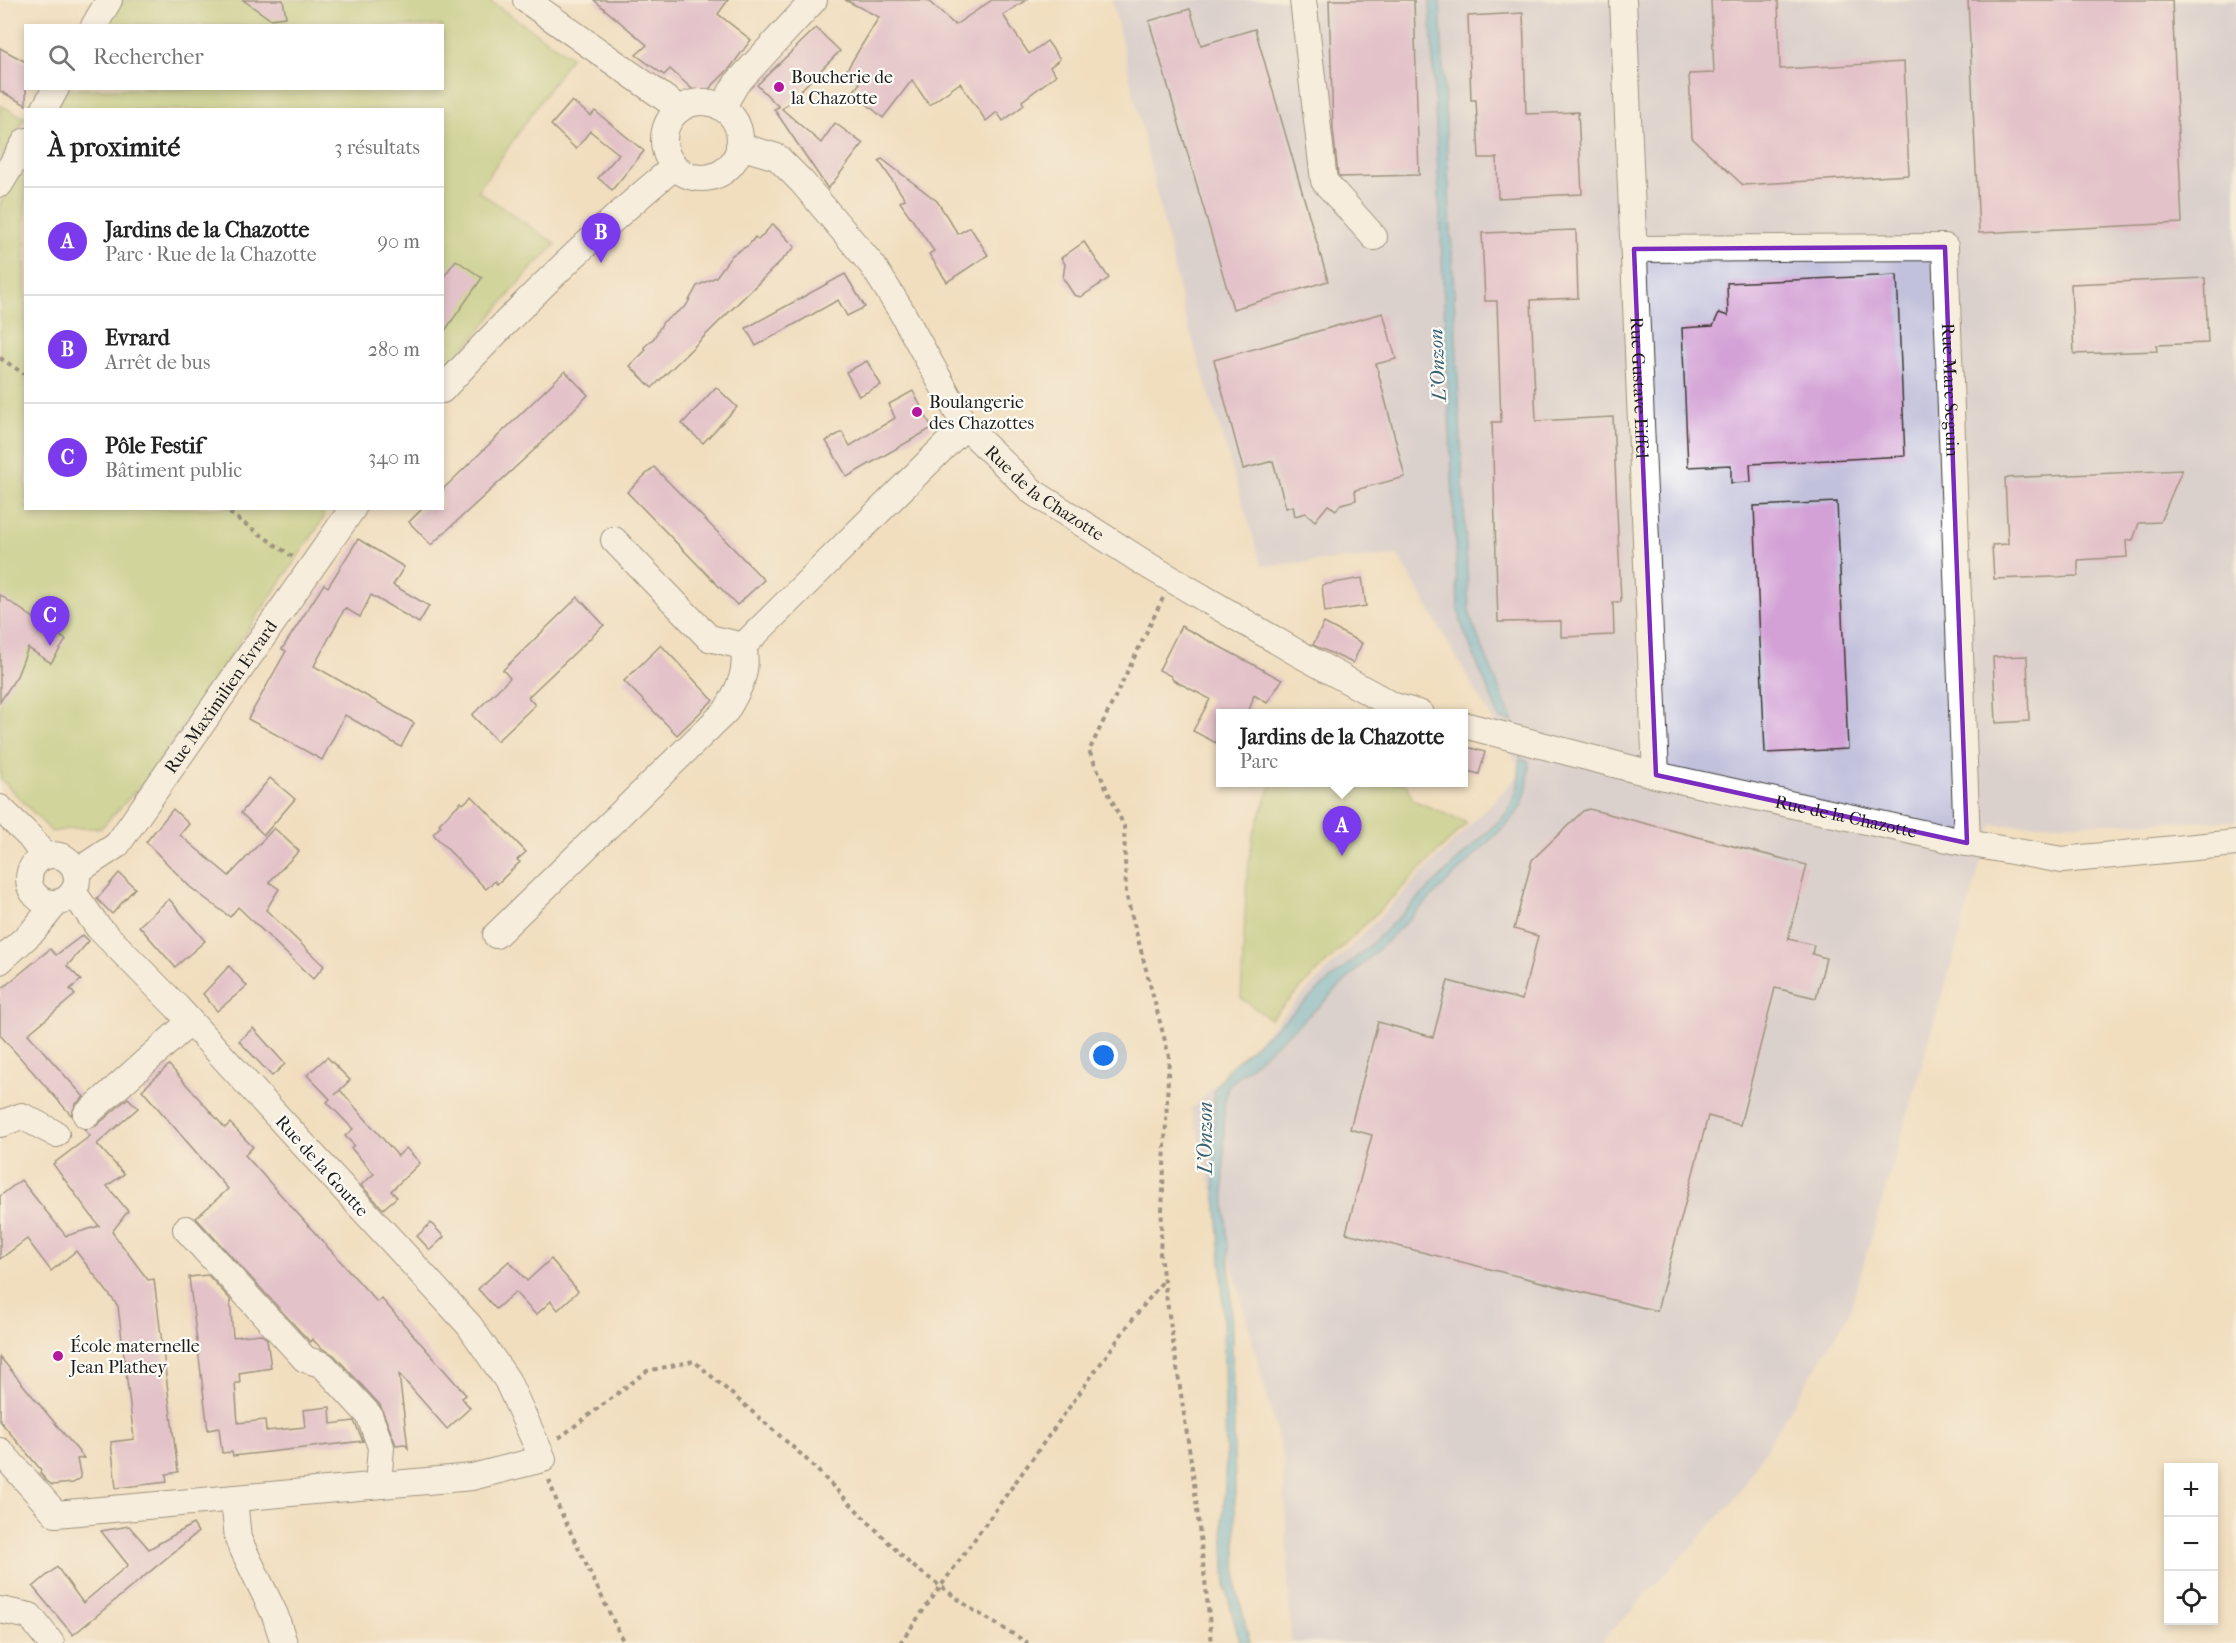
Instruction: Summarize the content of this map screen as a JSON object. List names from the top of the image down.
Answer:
{
  "streets": {
    "street": [
      "Rue Gustave Eiffel",
      "Rue Marc Seguin",
      "Rue de la Chazotte",
      "Rue Maximilien Evrard",
      "Rue de la Goutte"
    ]
  },
  "crossings": [
    ["Rue Gustave Eiffel", "Rue Marc Seguin"],
    ["Rue Gustave Eiffel", "Rue de la Chazotte"],
    ["Rue Marc Seguin", "Rue de la Chazotte"],
    ["Rue Maximilien Evrard", "Rue de la Goutte"]
  ],
  "water": ["L'Onzon"],
  "places": ["Boucherie de la Chazotte", "Boulangerie des Chazottes", "École maternelle Jean Plathey"],
  "page": {
    "search": "Rechercher",
    "heading": ["À proximité", "3 résultats"],
    "list": [
      {
        "mark": "A",
        "name": "Jardins de la Chazotte",
        "note": "Parc · Rue de la Chazotte",
        "value": "90 m"
      },
      {
        "mark": "B",
        "name": "Evrard",
        "note": "Arrêt de bus",
        "value": "280 m"
      },
      {
        "mark": "C",
        "name": "Pôle Festif",
        "note": "Bâtiment public",
        "value": "340 m"
      }
    ],
    "pins": ["B", "C", "A"],
    "popup": ["Jardins de la Chazotte", "Parc"],
    "map_buttons": ["+", "−"]
  }
}
